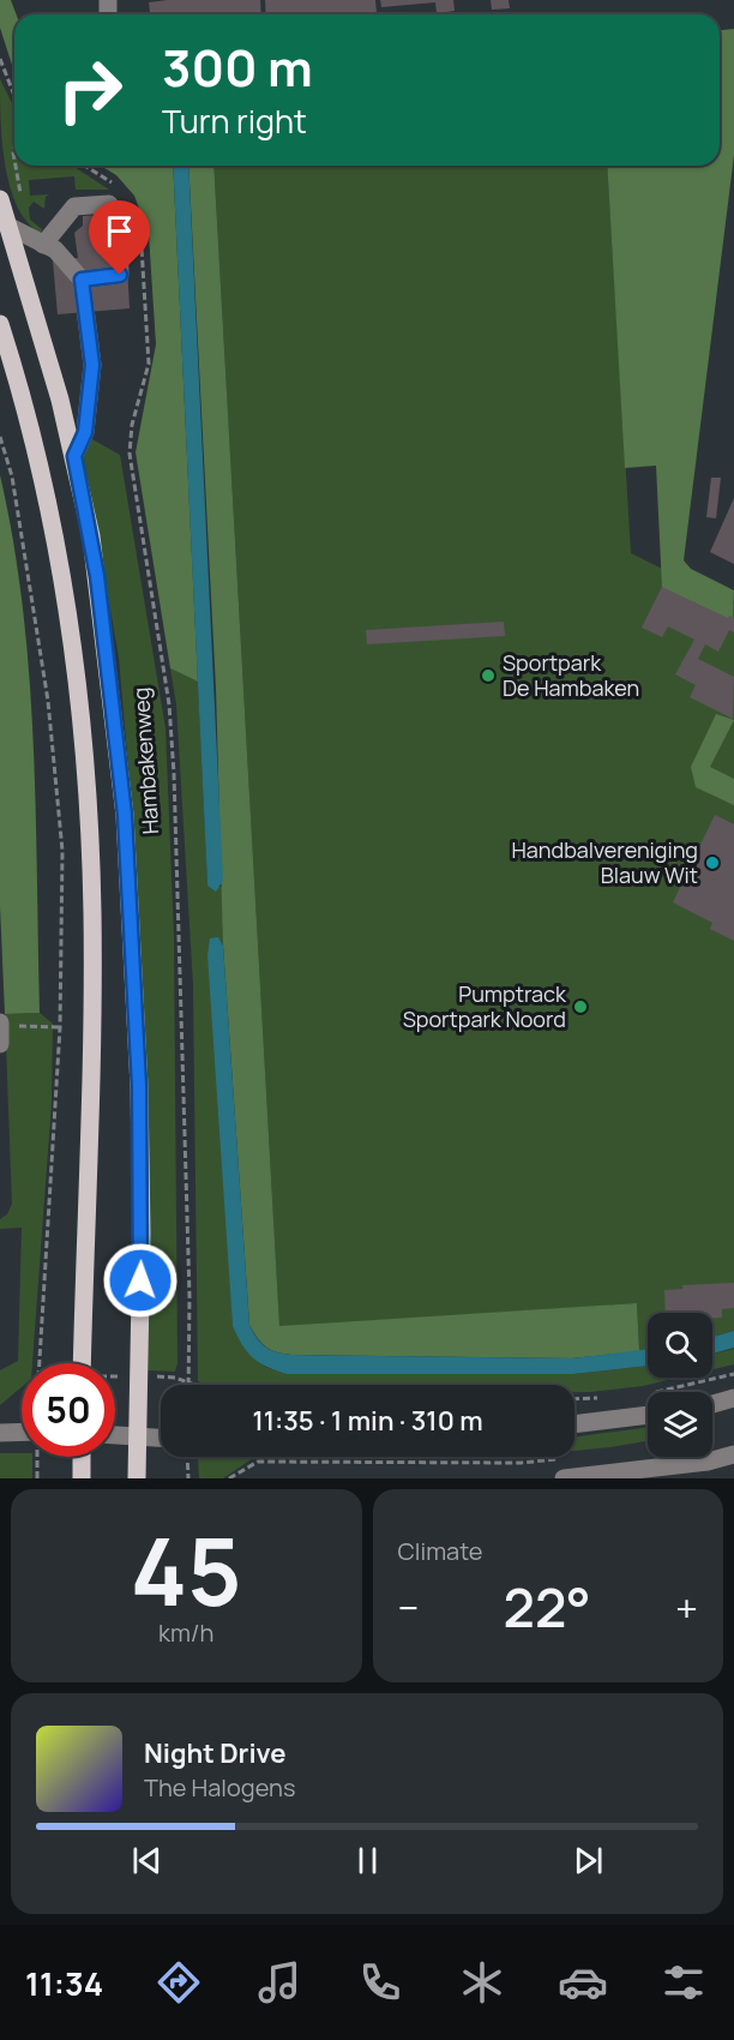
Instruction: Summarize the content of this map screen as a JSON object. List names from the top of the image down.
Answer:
{
  "streets": {
    "main road": ["Hambakenweg"]
  },
  "places": ["Sportpark De Hambaken", "Handbalvereniging Blauw Wit", "Pumptrack Sportpark Noord"],
  "page": {
    "turn": ["300 m", "Turn right"],
    "limit": "50",
    "trip": "11:35 · 1 min · 310 m",
    "tile": [
      ["45", "km/h"],
      "Climate"
    ],
    "heat": ["−", "22°", "+"],
    "song": ["Night Drive", "The Halogens"],
    "tabs": "11:34"
  }
}
